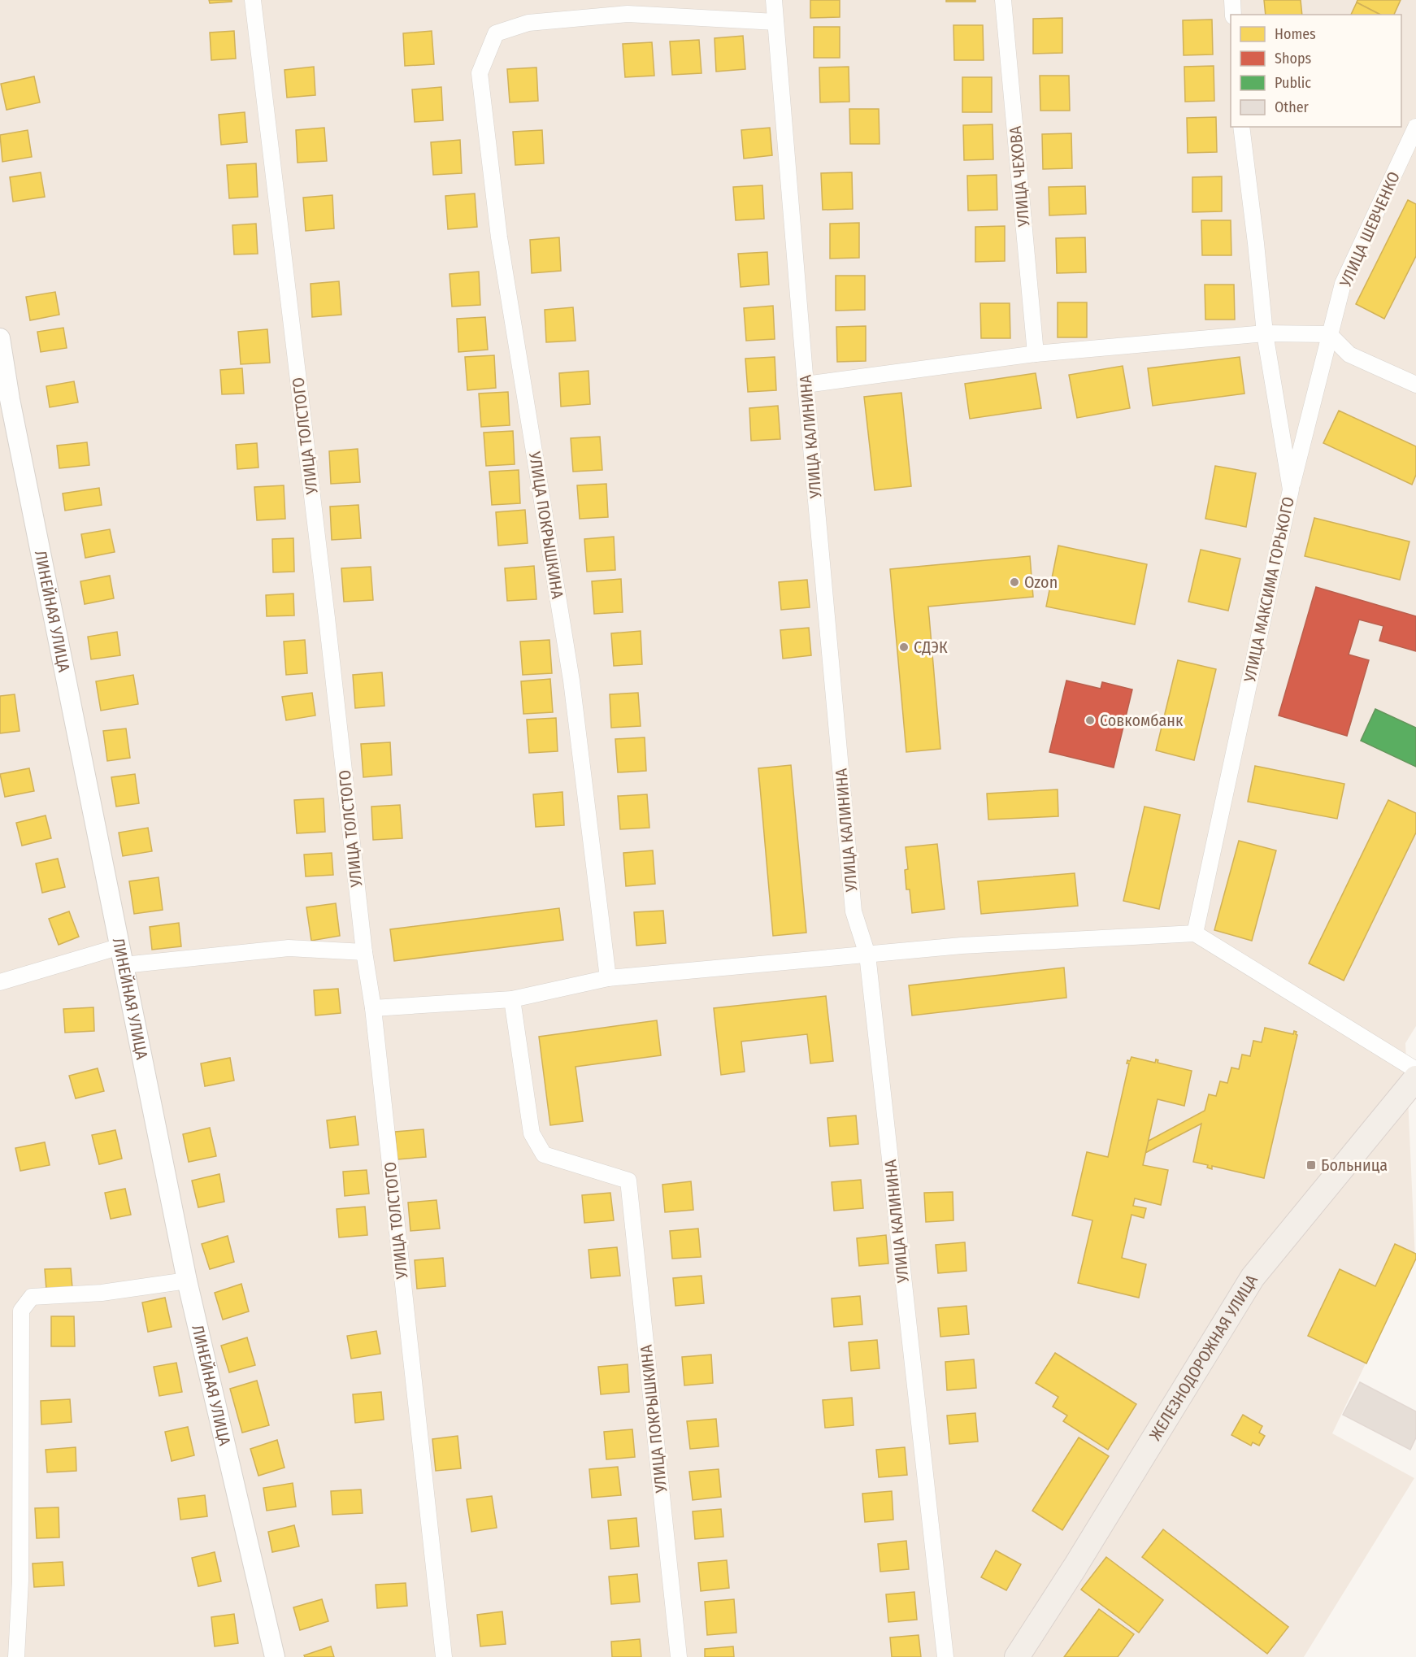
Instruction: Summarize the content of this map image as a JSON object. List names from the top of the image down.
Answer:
{
  "streets": {
    "main road": ["ЖЕЛЕЗНОДОРОЖНАЯ УЛИЦА"],
    "street": [
      "УЛИЦА ЧЕХОВА",
      "УЛИЦА ШЕВЧЕНКО",
      "УЛИЦА ТОЛСТОГО",
      "УЛИЦА КАЛИНИНА",
      "УЛИЦА ПОКРЫШКИНА",
      "УЛИЦА МАКСИМА ГОРЬКОГО",
      "ЛИНЕЙНАЯ УЛИЦА"
    ]
  },
  "crossings": [
    ["УЛИЦА ШЕВЧЕНКО", "УЛИЦА МАКСИМА ГОРЬКОГО"],
    ["УЛИЦА КАЛИНИНА", "УЛИЦА ПОКРЫШКИНА"]
  ],
  "places": {
    "other": ["Ozon", "СДЭК", "Совкомбанк"],
    "transit": ["Больница"]
  },
  "legend": [
    "Homes",
    "Shops",
    "Public",
    "Other"
  ]
}
